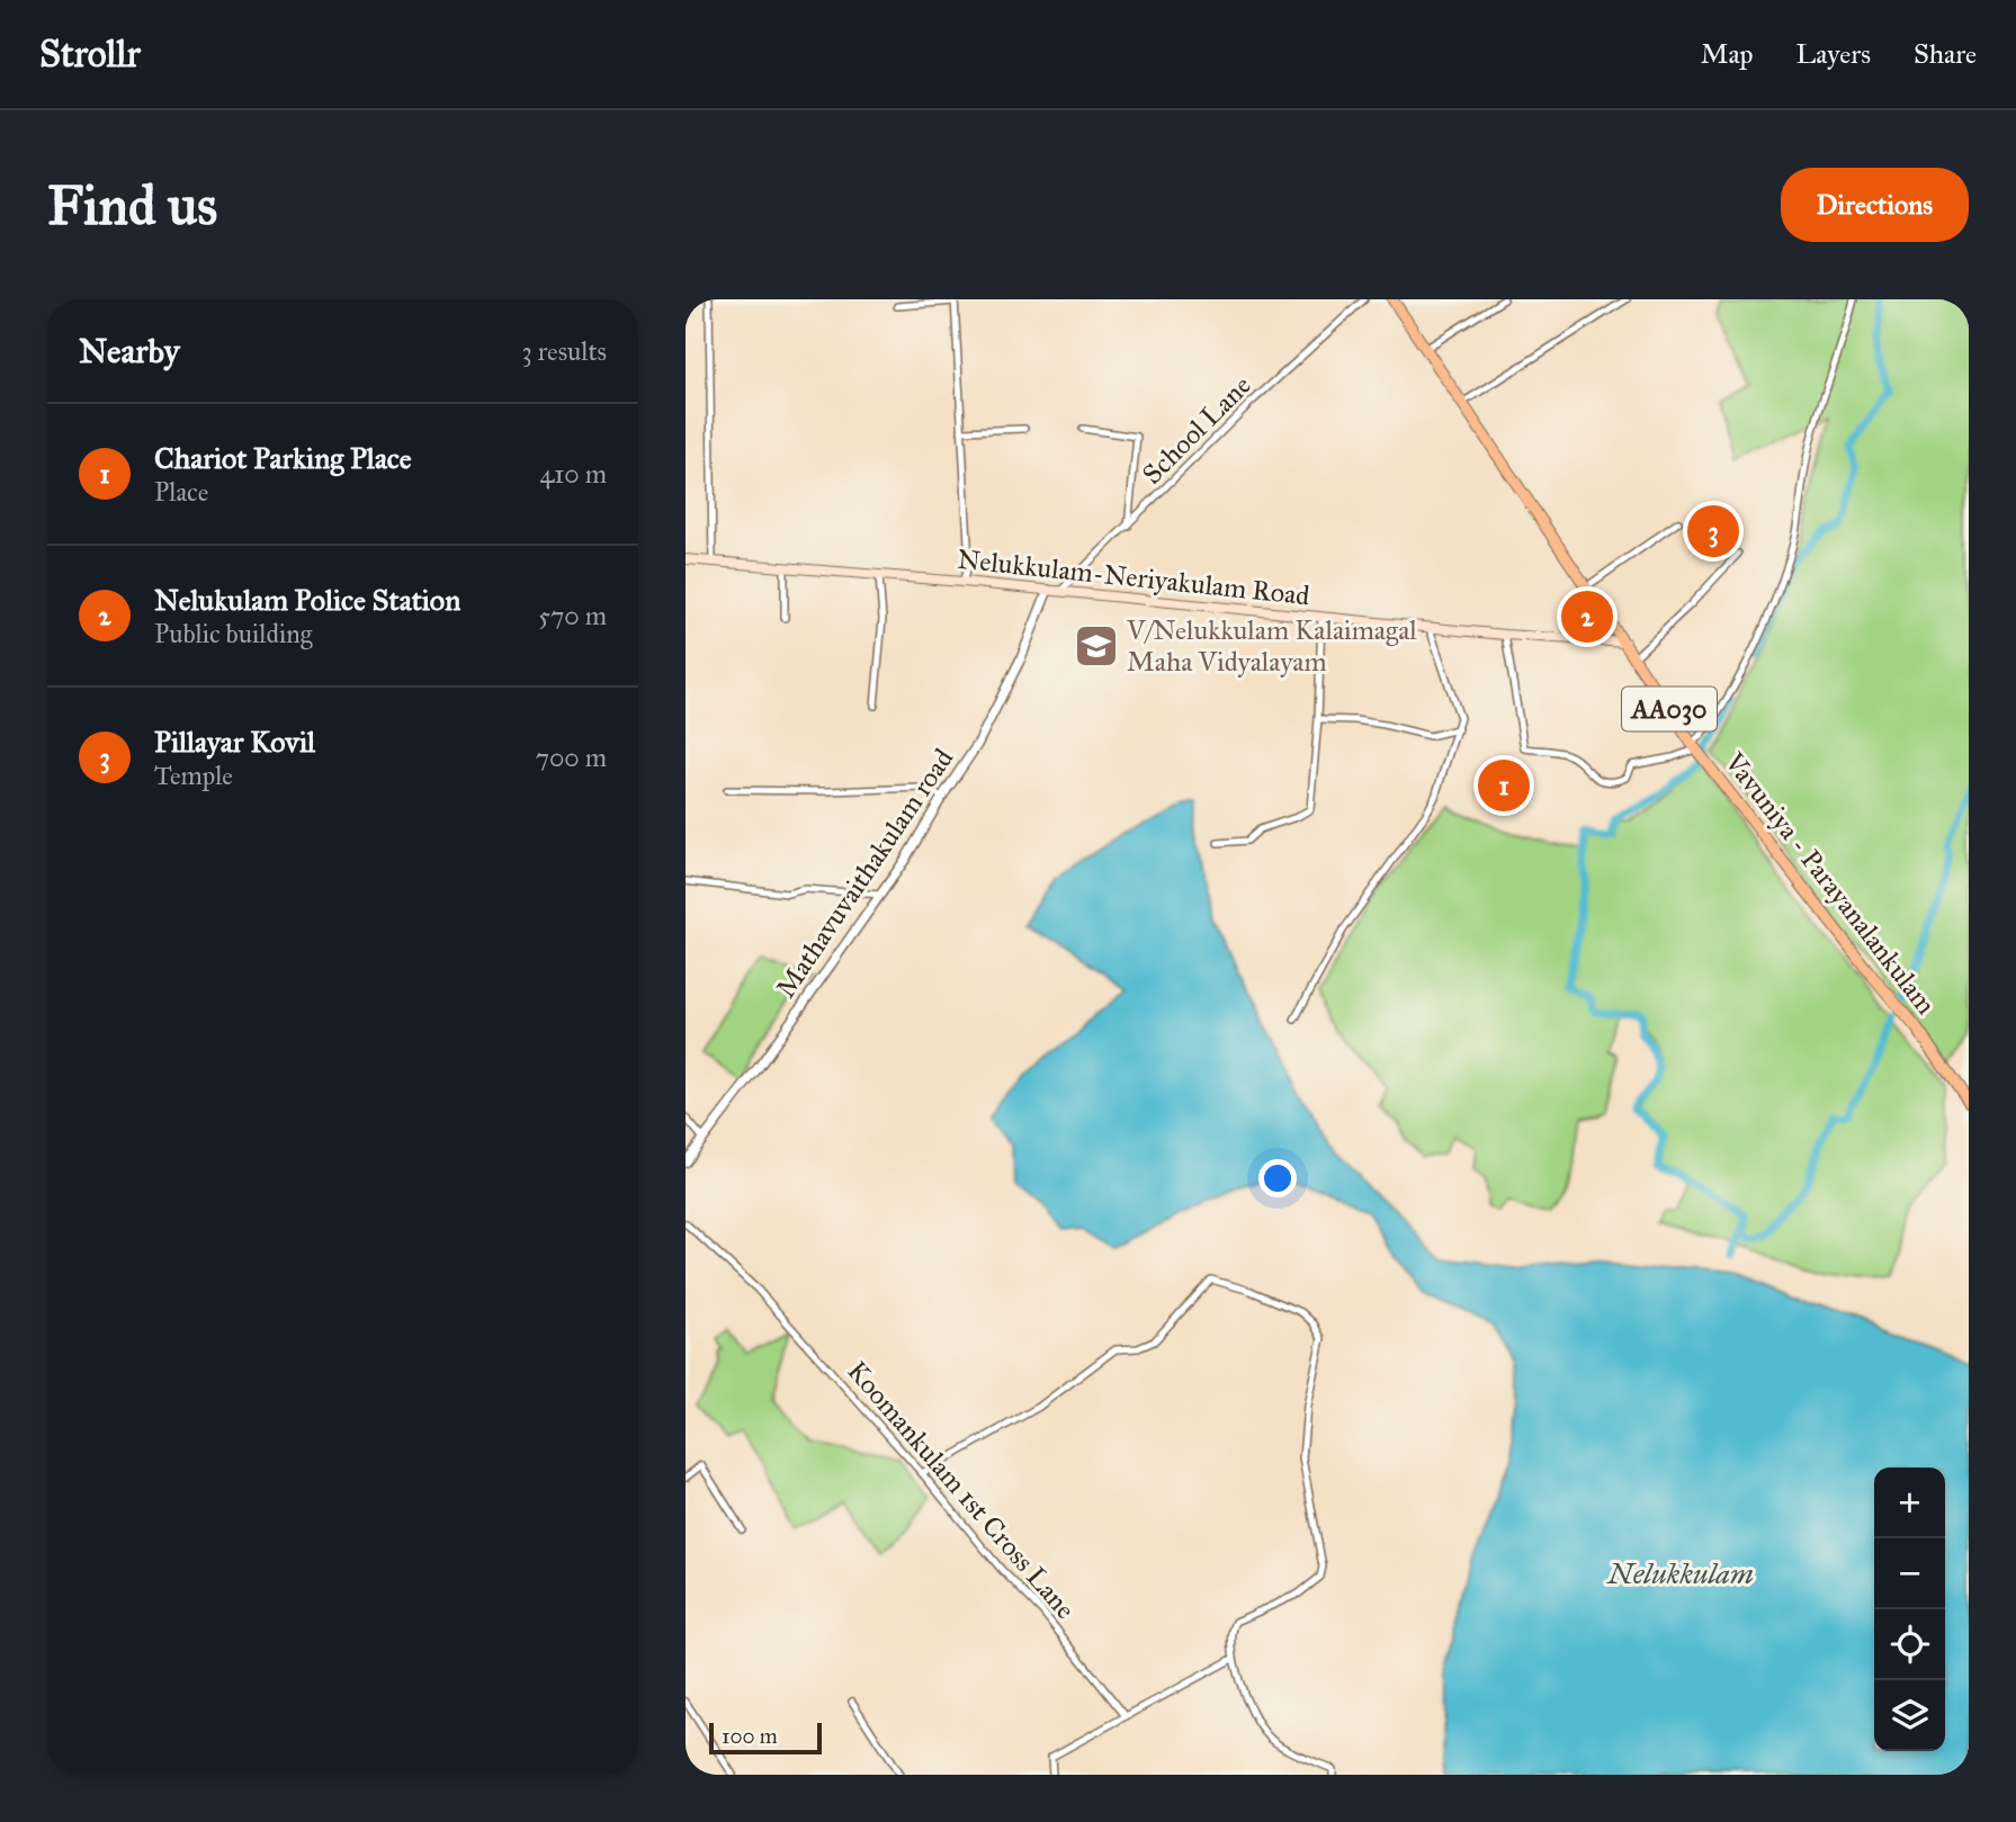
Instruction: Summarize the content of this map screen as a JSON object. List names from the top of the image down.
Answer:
{
  "streets": {
    "highway": ["AA030", "Vavuniya - Parayanalankulam"],
    "main road": ["Nelukkulam-Neriyakulam Road"],
    "street": ["School Lane", "Mathavuvaithakulam road", "Koomankulam 1st Cross Lane"]
  },
  "crossings": [
    ["School Lane", "Nelukkulam-Neriyakulam Road"],
    ["Nelukkulam-Neriyakulam Road", "Mathavuvaithakulam road"],
    ["Nelukkulam-Neriyakulam Road", "Vavuniya - Parayanalankulam"]
  ],
  "water": ["Nelukkulam"],
  "places": {
    "school or university": ["V/Nelukkulam Kalaimagal Maha Vidyalayam"]
  },
  "scale_bar": "100 m",
  "page": {
    "header": "Strollr",
    "nav": ["Map", "Layers", "Share"],
    "buttons": "Directions",
    "title": "Find us",
    "heading": ["Nearby", "3 results"],
    "list": [
      {
        "mark": "1",
        "name": "Chariot Parking Place",
        "note": "Place",
        "value": "410 m"
      },
      {
        "mark": "2",
        "name": "Nelukulam Police Station",
        "note": "Public building",
        "value": "570 m"
      },
      {
        "mark": "3",
        "name": "Pillayar Kovil",
        "note": "Temple",
        "value": "700 m"
      }
    ],
    "pins": ["3", "2", "1"],
    "map_buttons": ["+", "−"],
    "scale": "100 m"
  }
}
